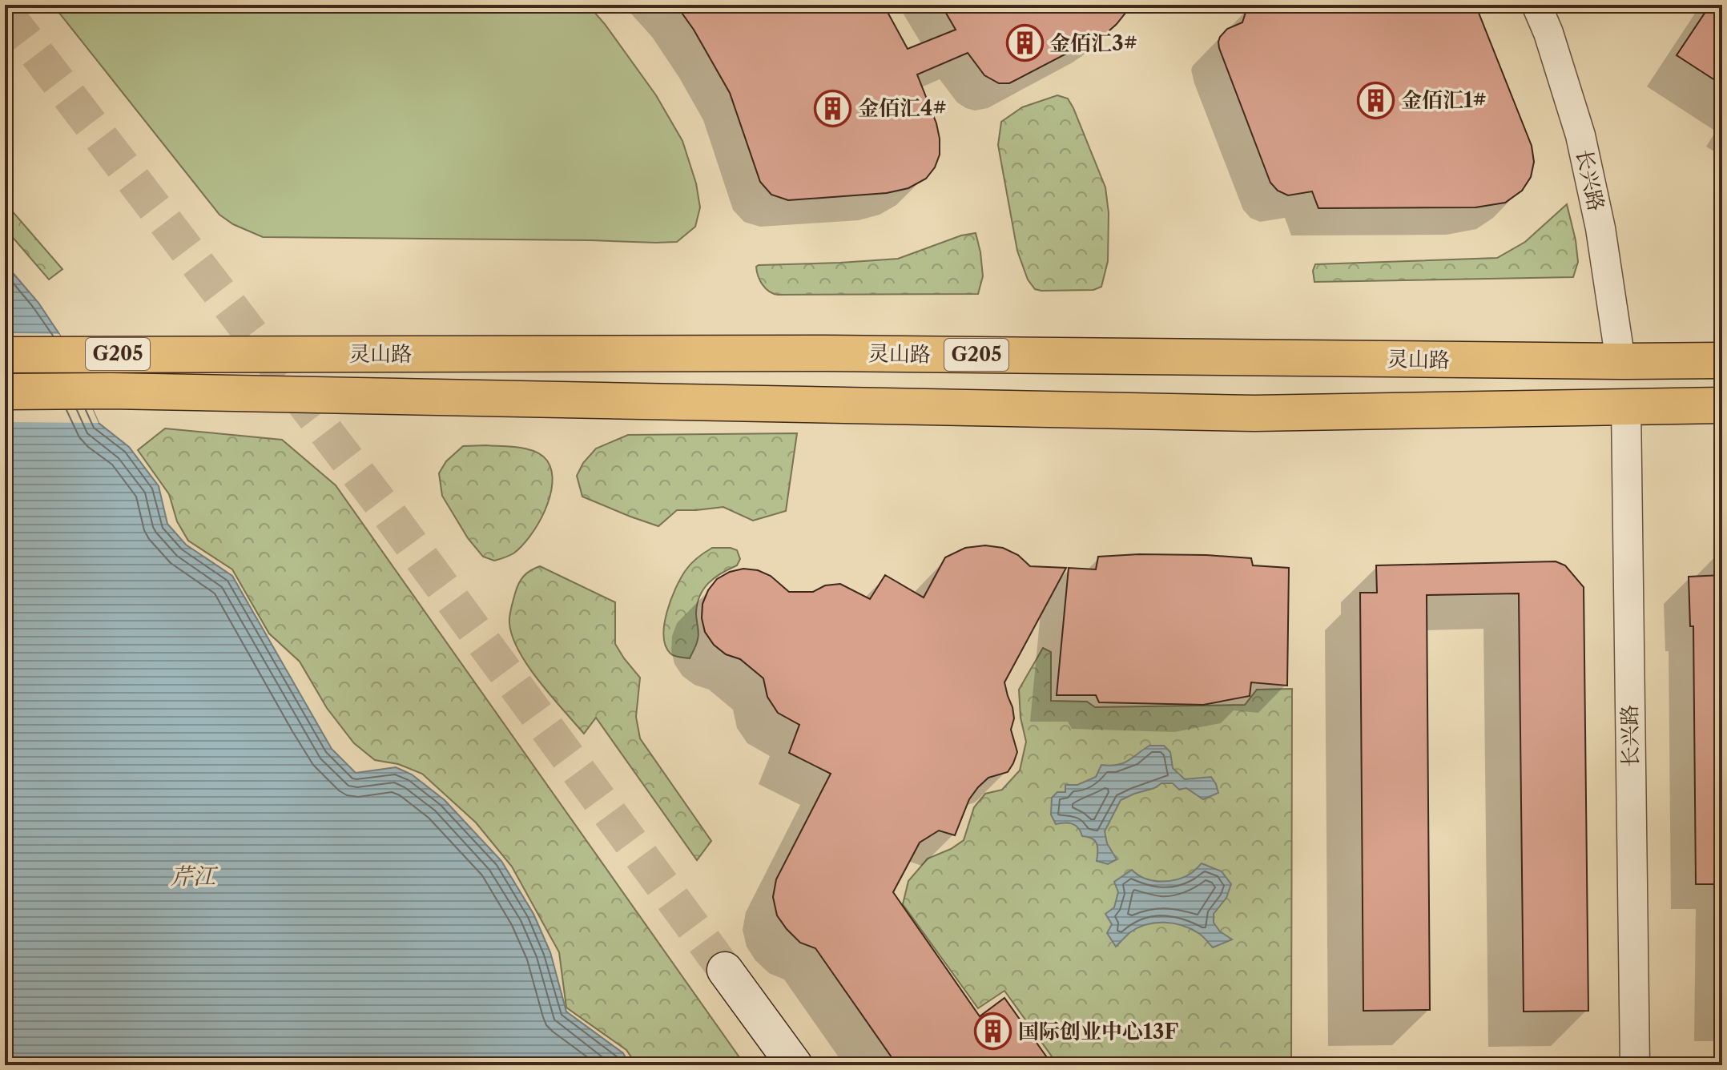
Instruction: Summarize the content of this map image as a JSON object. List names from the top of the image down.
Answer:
{
  "streets": {
    "highway": ["G205", "灵山路"],
    "street": ["长兴路"]
  },
  "crossings": [
    ["长兴路", "灵山路"]
  ],
  "water": ["芹江"],
  "places": {
    "building": [
      "金佰汇3#",
      "金佰汇1#",
      "金佰汇4#",
      "国际创业中心13F"
    ]
  }
}
